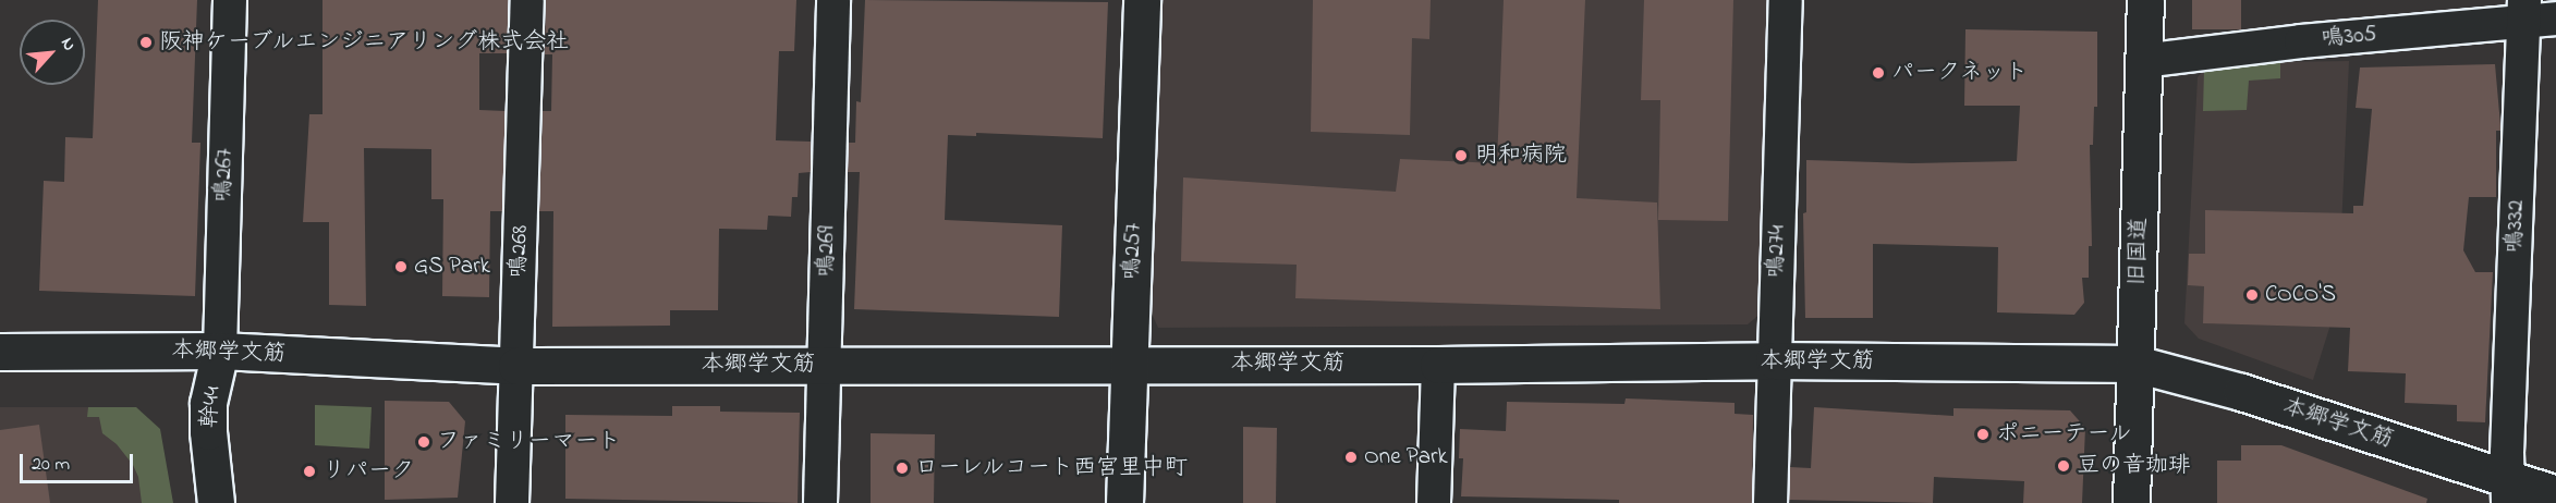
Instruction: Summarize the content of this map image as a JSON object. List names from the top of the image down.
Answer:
{
  "streets": {
    "street": [
      "鳴305",
      "鳴267",
      "鳴332",
      "鳴268",
      "鳴269",
      "鳴257",
      "鳴274",
      "旧国道",
      "本郷学文筋",
      "幹44"
    ]
  },
  "crossings": [
    ["鳴305", "鳴332"],
    ["鳴305", "旧国道"],
    ["鳴267", "本郷学文筋"],
    ["鳴267", "幹44"],
    ["鳴332", "本郷学文筋"],
    ["鳴268", "本郷学文筋"],
    ["鳴269", "本郷学文筋"],
    ["鳴257", "本郷学文筋"],
    ["鳴274", "本郷学文筋"],
    ["旧国道", "本郷学文筋"],
    ["本郷学文筋", "幹44"]
  ],
  "places": [
    "阪神ケーブルエンジニアリング株式会社",
    "パークネット",
    "明和病院",
    "GS Park",
    "COCO'S",
    "ポニーテール",
    "ファミリーマート",
    "One Park",
    "豆の音珈琲",
    "ローレルコート西宮里中町",
    "リパーク"
  ],
  "scale_bar": "20 m",
  "north": "top right"
}
